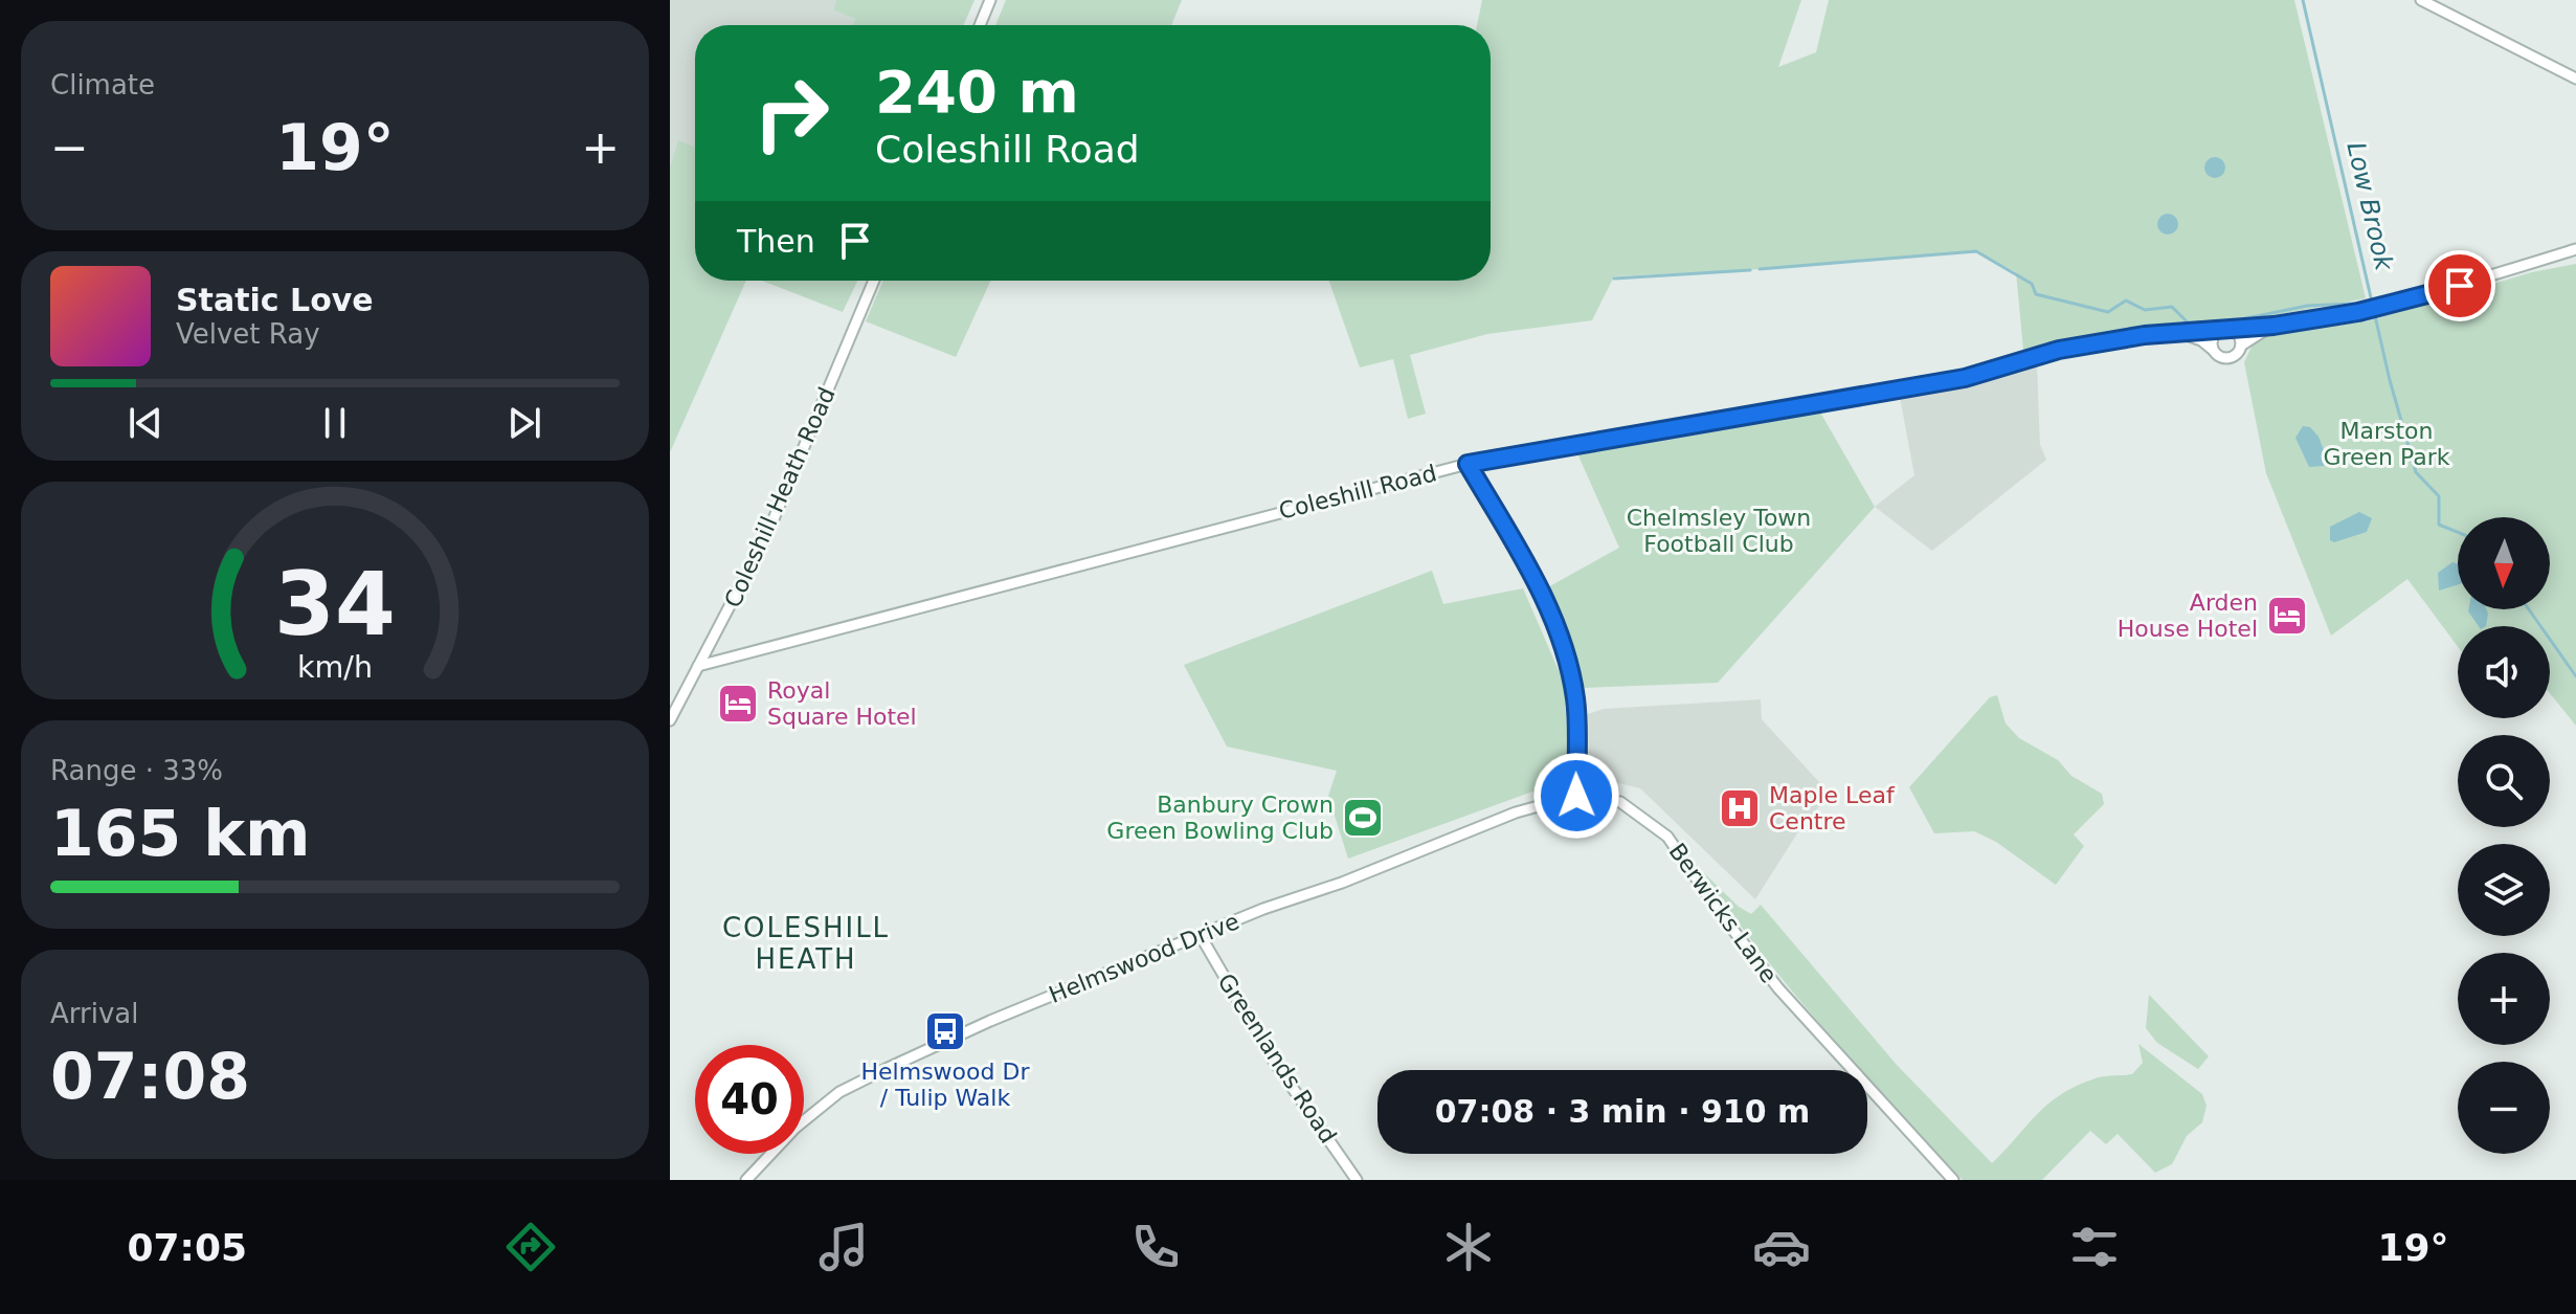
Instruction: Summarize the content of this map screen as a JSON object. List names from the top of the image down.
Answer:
{
  "streets": {
    "street": [
      "Coleshill Road",
      "Coleshill Heath Road",
      "Berwicks Lane",
      "Helmswood Drive",
      "Greenlands Road"
    ]
  },
  "crossings": [
    ["Coleshill Road", "Coleshill Heath Road"],
    ["Berwicks Lane", "Helmswood Drive"],
    ["Helmswood Drive", "Greenlands Road"]
  ],
  "districts": ["COLESHILL HEATH"],
  "water": ["Low Brook"],
  "parks": ["Marston Green Park", "Chelmsley Town Football Club"],
  "places": {
    "hotel": ["Arden House Hotel", "Royal Square Hotel"],
    "hospital": ["Maple Leaf Centre"],
    "sports": ["Banbury Crown Green Bowling Club"],
    "bus stop": ["Helmswood Dr / Tulip Walk"]
  },
  "north": "bottom",
  "page": {
    "tile": [
      "Climate",
      ["Range · 33%", "165 km"],
      ["Arrival", "07:08"]
    ],
    "turn": ["240 m", "Coleshill Road"],
    "heat": ["−", "19°", "+"],
    "then": "Then",
    "song": ["Static Love", "Velvet Ray"],
    "map_buttons": ["+", "−"],
    "limit": "40",
    "trip": "07:08 · 3 min · 910 m",
    "tabs": ["07:05", "19°"],
    "gauge": ["34", "km/h"]
  }
}
